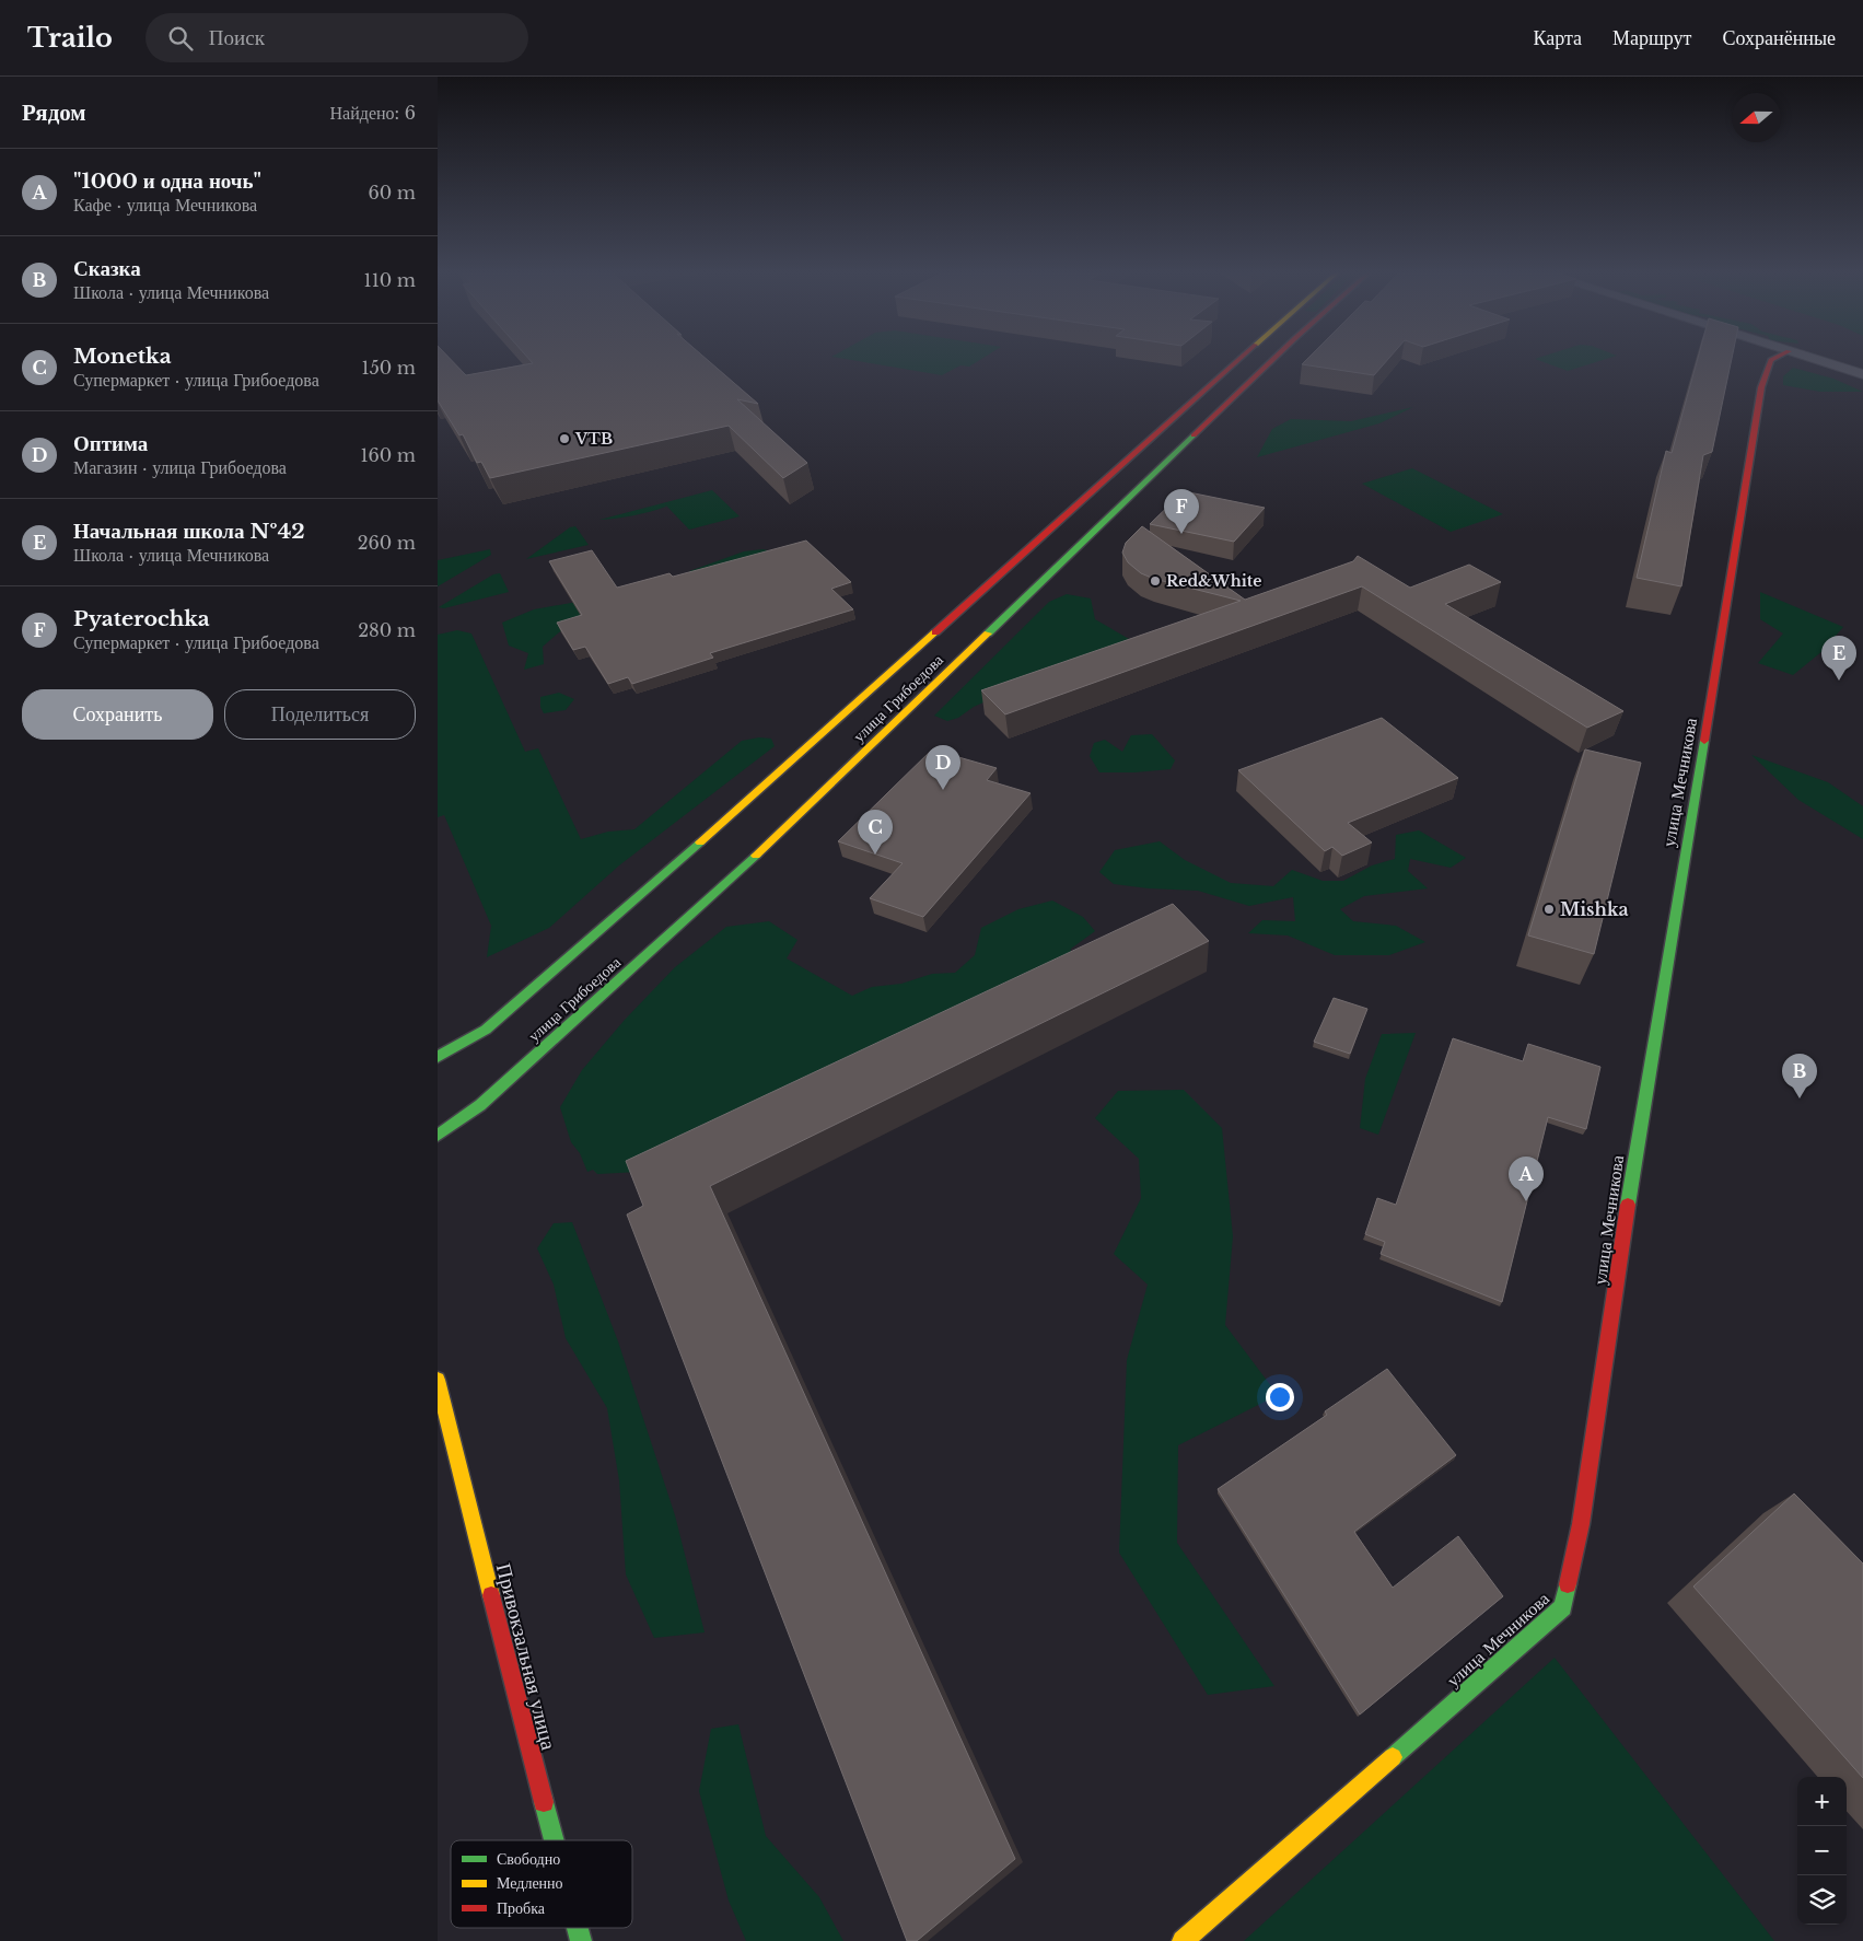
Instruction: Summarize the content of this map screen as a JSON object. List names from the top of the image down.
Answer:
{
  "streets": {
    "main road": ["улица Грибоедова", "улица Мечникова", "Привокзальная улица"]
  },
  "places": ["VTB", "Red&White", "Mishka"],
  "legend": ["Свободно", "Медленно", "Пробка"],
  "north": "left",
  "page": {
    "header": "Trailo",
    "search": "Поиск",
    "nav": ["Карта", "Маршрут", "Сохранённые"],
    "heading": ["Рядом", "Найдено: 6"],
    "list": [
      {
        "mark": "A",
        "name": "\"1000 и одна ночь\"",
        "note": "Кафе · улица Мечникова",
        "value": "60 m"
      },
      {
        "mark": "B",
        "name": "Сказка",
        "note": "Школа · улица Мечникова",
        "value": "110 m"
      },
      {
        "mark": "C",
        "name": "Monetka",
        "note": "Супермаркет · улица Грибоедова",
        "value": "150 m"
      },
      {
        "mark": "D",
        "name": "Оптима",
        "note": "Магазин · улица Грибоедова",
        "value": "160 m"
      },
      {
        "mark": "E",
        "name": "Начальная школа №42",
        "note": "Школа · улица Мечникова",
        "value": "260 m"
      },
      {
        "mark": "F",
        "name": "Pyaterochka",
        "note": "Супермаркет · улица Грибоедова",
        "value": "280 m"
      }
    ],
    "pins": [
      "F",
      "E",
      "D",
      "C",
      "B",
      "A"
    ],
    "buttons": ["Сохранить", "Поделиться"],
    "map_buttons": ["+", "−"]
  }
}
